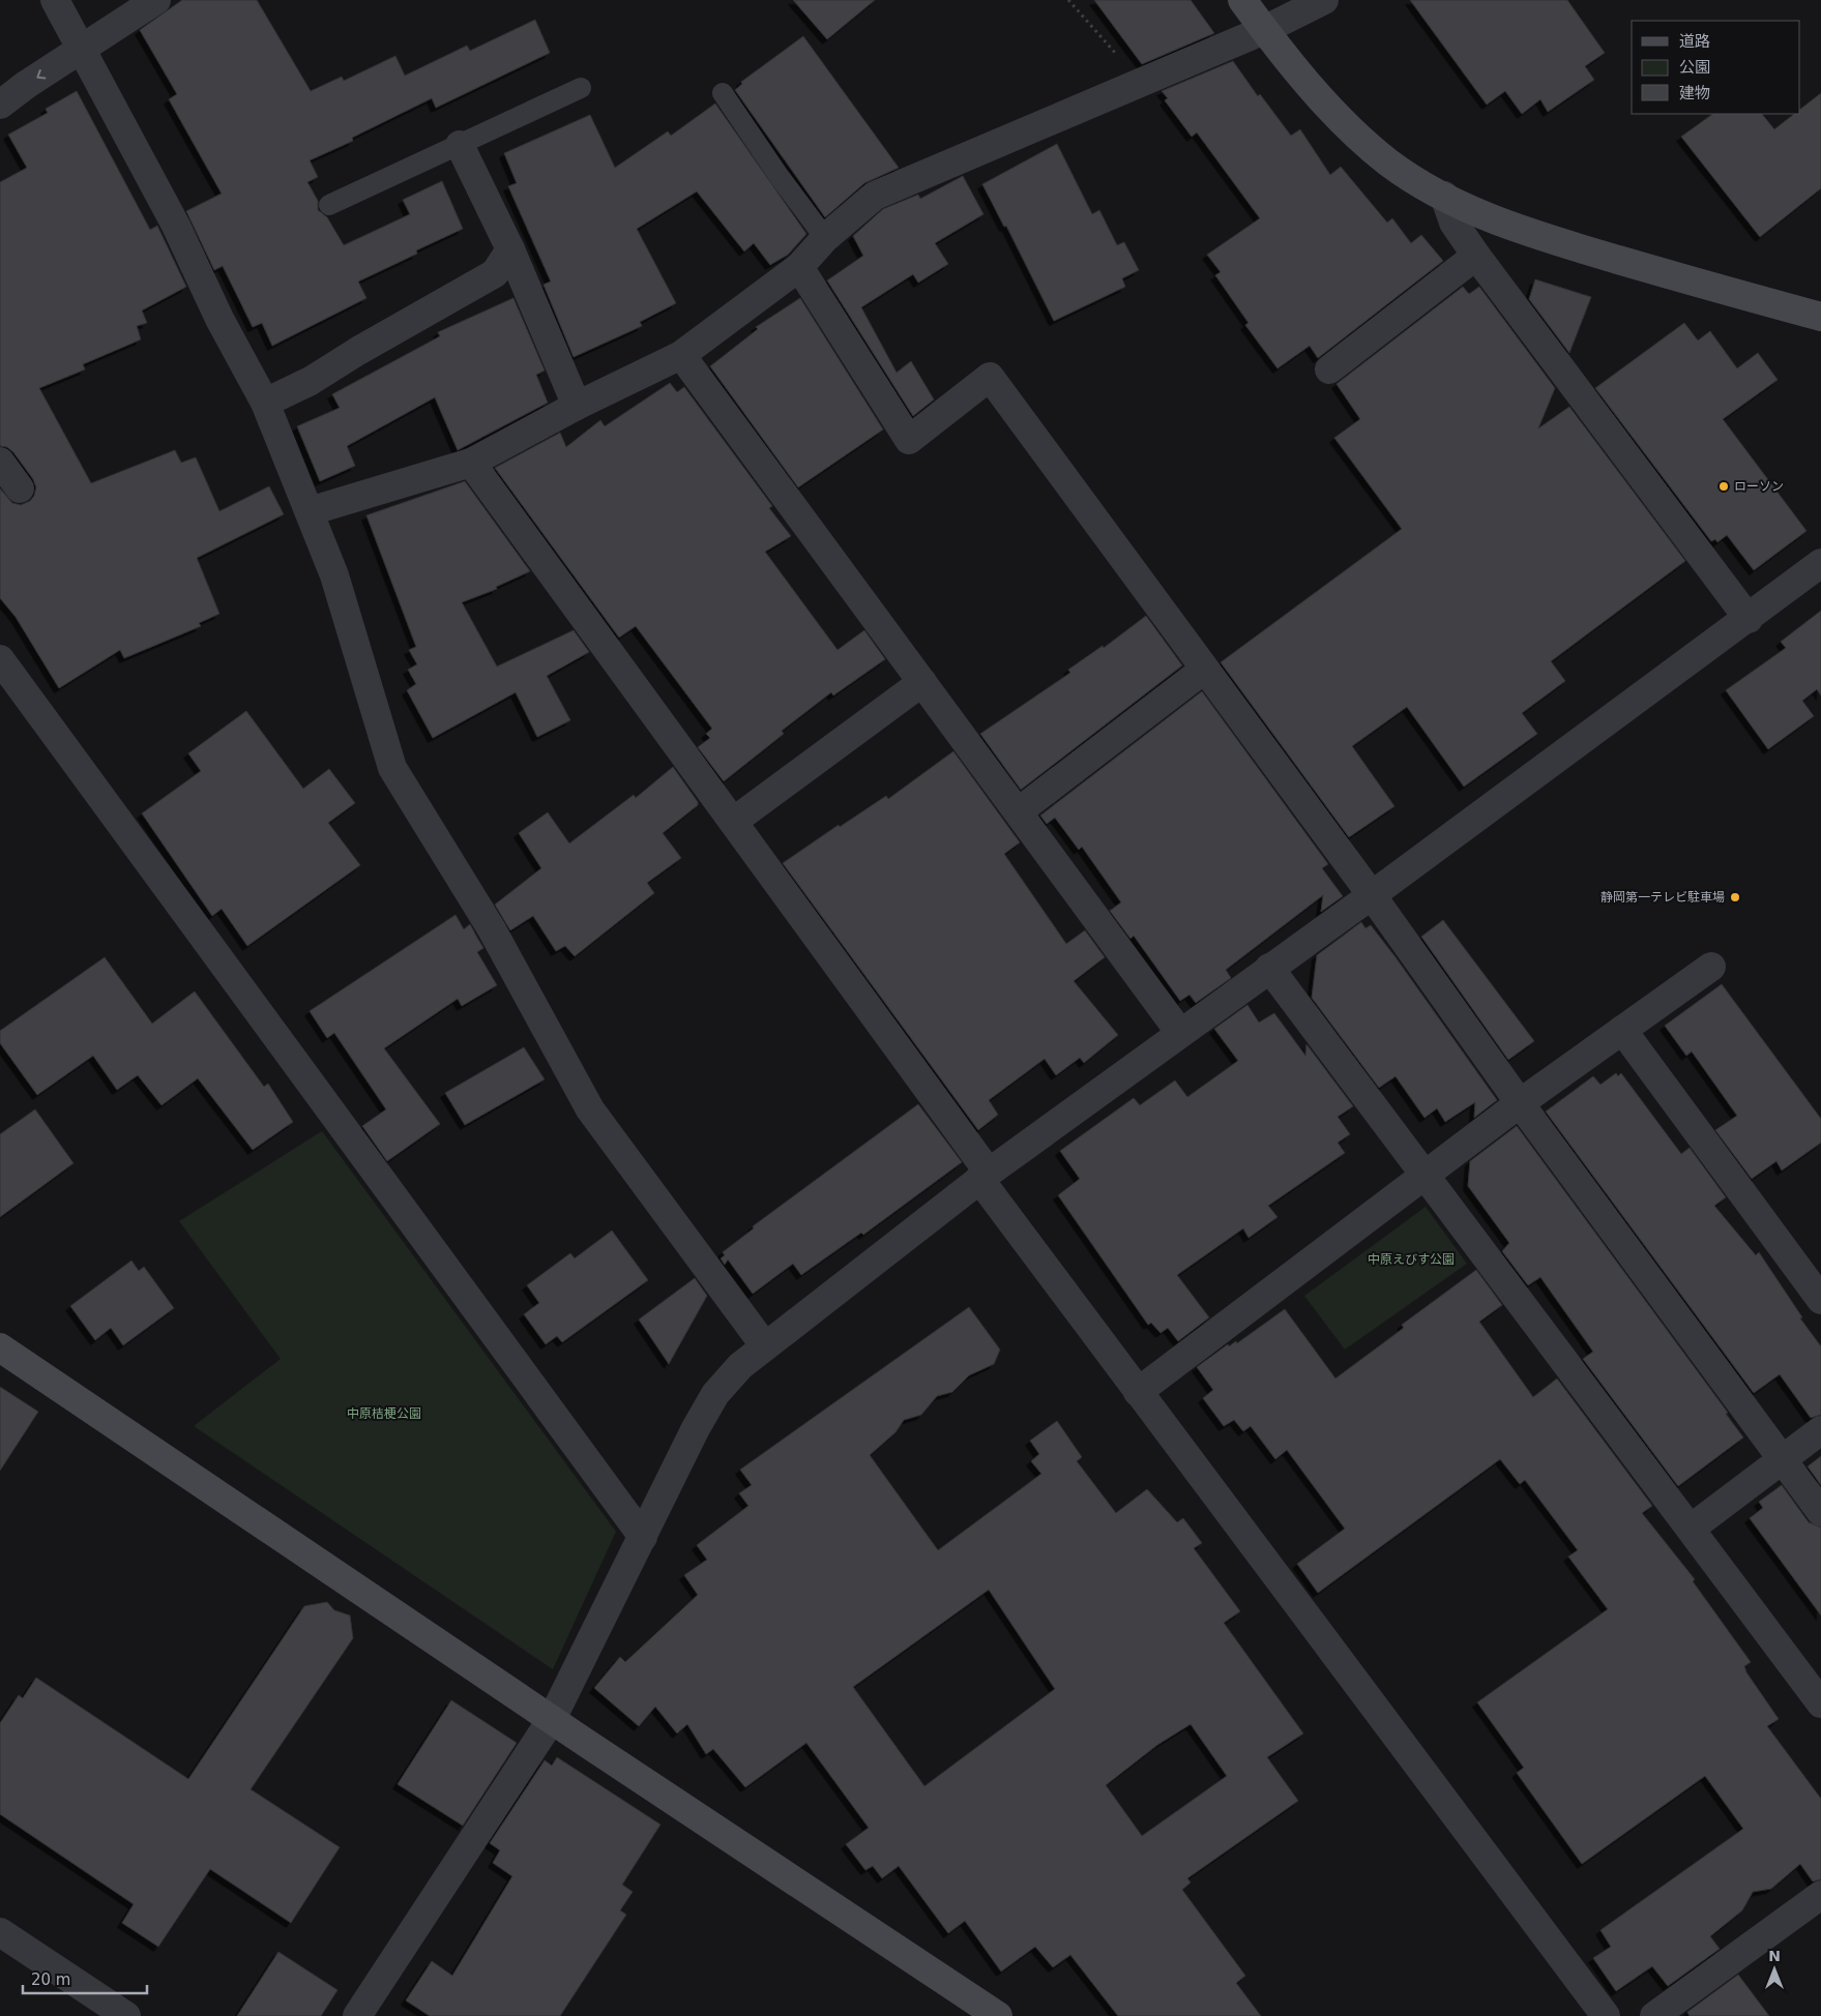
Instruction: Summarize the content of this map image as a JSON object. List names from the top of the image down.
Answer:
{
  "parks": ["中原えびす公園", "中原桔梗公園"],
  "places": ["ローソン", "静岡第一テレビ駐車場"],
  "legend": ["道路", "公園", "建物"],
  "scale_bar": "20 m",
  "north": "top"
}
